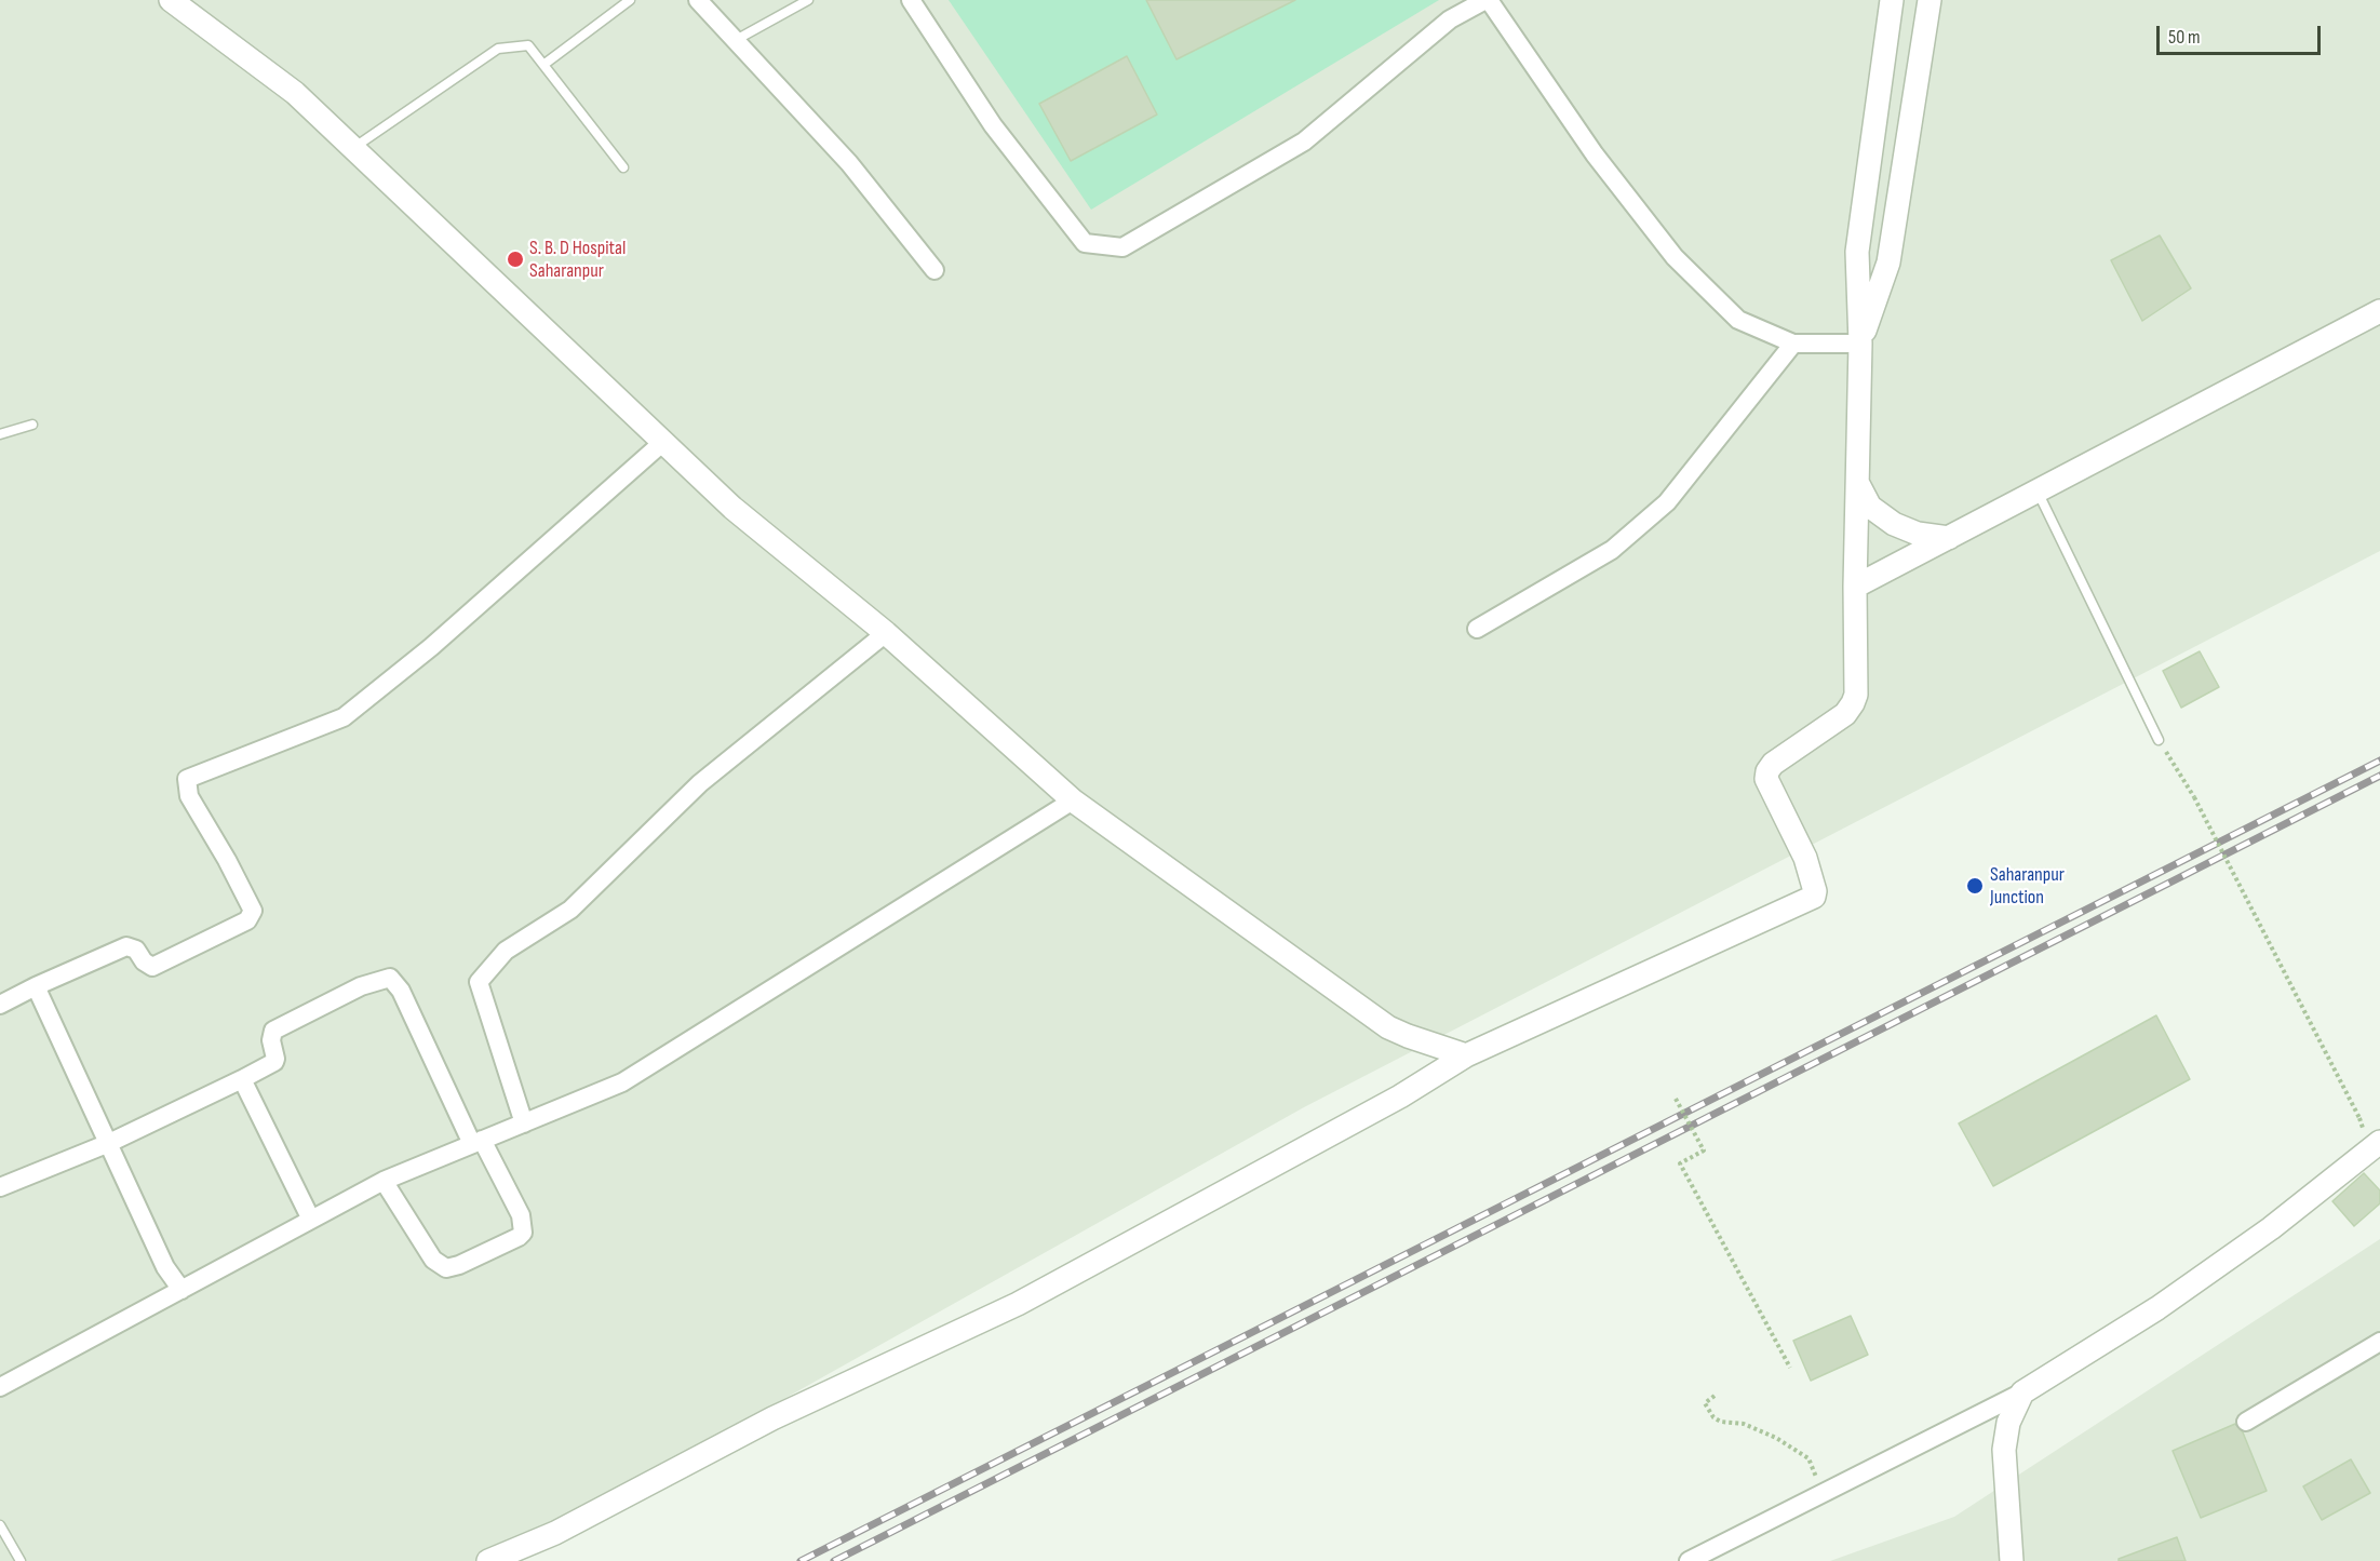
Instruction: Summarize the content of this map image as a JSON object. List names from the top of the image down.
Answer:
{
  "places": ["S. B. D Hospital Saharanpur", "Saharanpur Junction"],
  "scale_bar": "50 m"
}
